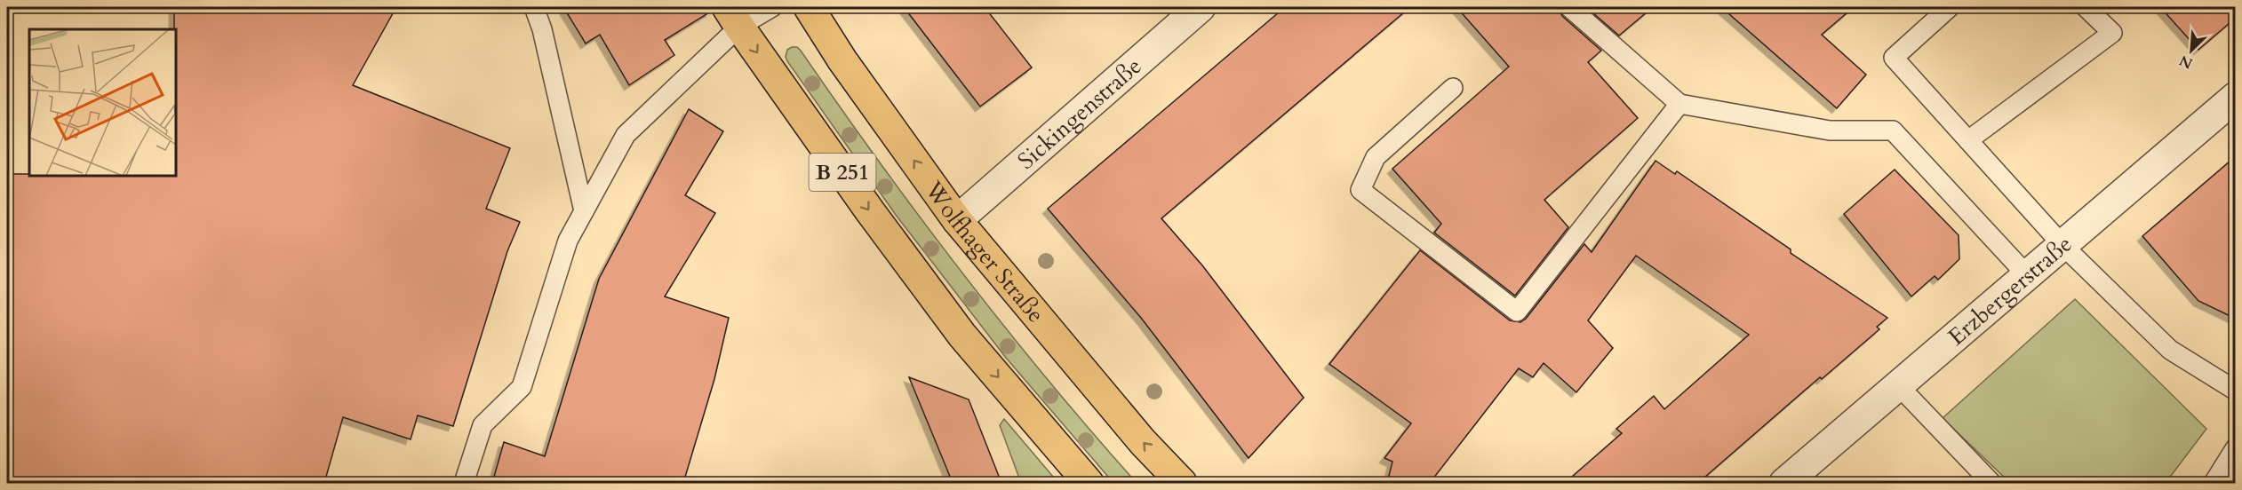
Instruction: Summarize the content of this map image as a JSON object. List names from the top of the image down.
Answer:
{
  "streets": {
    "main road": ["B 251", "Wolfhager Straße"],
    "street": ["Sickingenstraße", "Erzbergerstraße"]
  },
  "crossings": [
    ["Sickingenstraße", "Wolfhager Straße"]
  ],
  "north": "bottom left"
}
